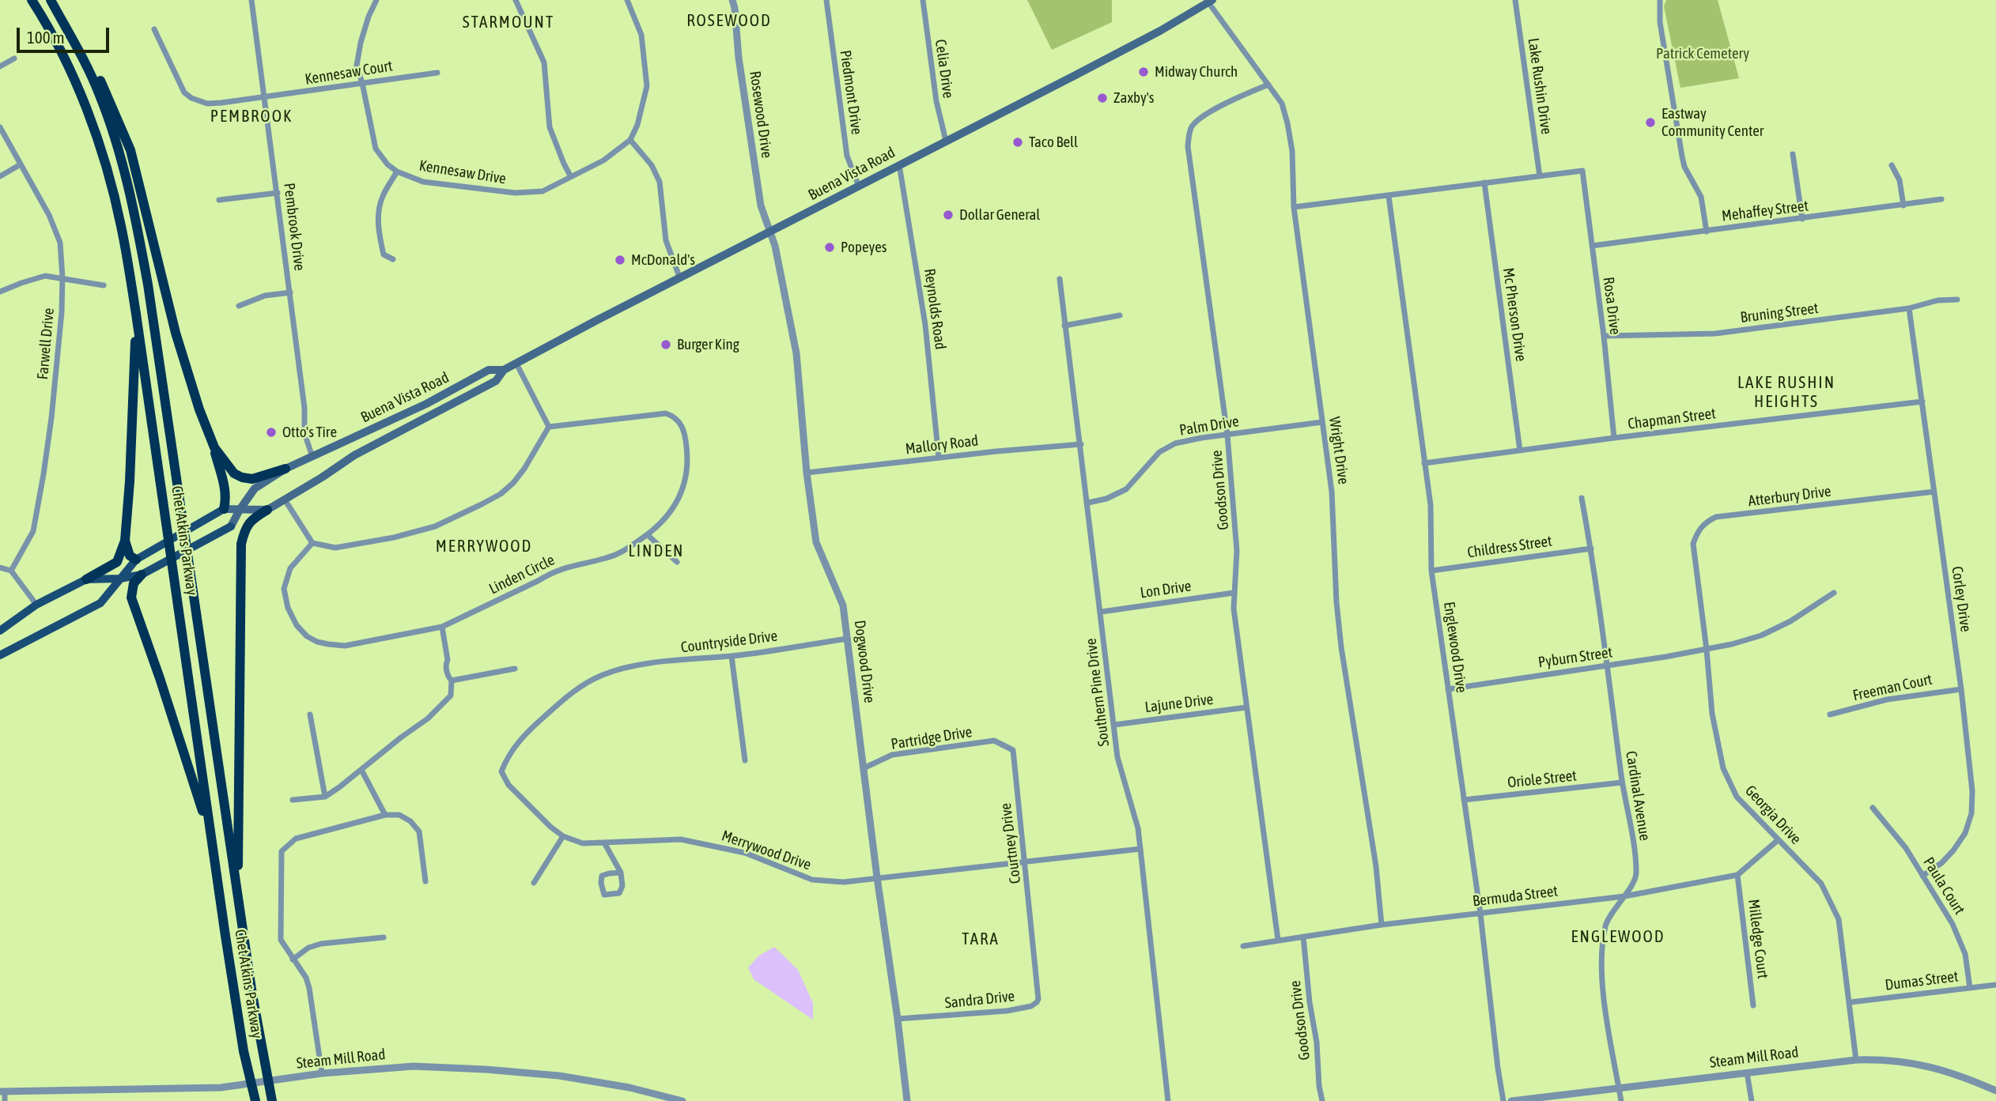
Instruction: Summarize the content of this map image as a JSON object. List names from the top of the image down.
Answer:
{
  "streets": {
    "highway": ["Chet Atkins Parkway"],
    "main road": ["Buena Vista Road"],
    "street": [
      "Celia Drive",
      "Kennesaw Court",
      "Lake Rushin Drive",
      "Piedmont Drive",
      "Rosewood Drive",
      "Kennesaw Drive",
      "Mehaffey Street",
      "Pembrook Drive",
      "Rosa Drive",
      "Reynolds Road",
      "Bruning Street",
      "Mc Pherson Drive",
      "Farwell Drive",
      "Chapman Street",
      "Palm Drive",
      "Mallory Road",
      "Wright Drive",
      "Goodson Drive",
      "Atterbury Drive",
      "Childress Street",
      "Linden Circle",
      "Lon Drive",
      "Corley Drive",
      "Countryside Drive",
      "Englewood Drive",
      "Pyburn Street",
      "Dogwood Drive",
      "Freeman Court",
      "Southern Pine Drive",
      "Lajune Drive",
      "Partridge Drive",
      "Oriole Street",
      "Cardinal Avenue",
      "Georgia Drive",
      "Courtney Drive",
      "Merrywood Drive",
      "Paula Court",
      "Bermuda Street",
      "Milledge Court",
      "Dumas Street",
      "Sandra Drive",
      "Steam Mill Road"
    ]
  },
  "crossings": [
    ["Celia Drive", "Buena Vista Road"],
    ["Kennesaw Court", "Kennesaw Drive"],
    ["Kennesaw Court", "Pembrook Drive"],
    ["Lake Rushin Drive", "Rosa Drive"],
    ["Piedmont Drive", "Buena Vista Road"],
    ["Rosewood Drive", "Buena Vista Road"],
    ["Rosewood Drive", "Dogwood Drive"],
    ["Buena Vista Road", "Pembrook Drive"],
    ["Buena Vista Road", "Reynolds Road"],
    ["Buena Vista Road", "Wright Drive"],
    ["Buena Vista Road", "Dogwood Drive"],
    ["Mehaffey Street", "Rosa Drive"],
    ["Rosa Drive", "Bruning Street"],
    ["Rosa Drive", "Chapman Street"],
    ["Reynolds Road", "Mallory Road"],
    ["Bruning Street", "Corley Drive"],
    ["Mc Pherson Drive", "Chapman Street"],
    ["Chapman Street", "Corley Drive"],
    ["Chapman Street", "Englewood Drive"],
    ["Palm Drive", "Wright Drive"],
    ["Palm Drive", "Goodson Drive"],
    ["Palm Drive", "Southern Pine Drive"],
    ["Mallory Road", "Dogwood Drive"],
    ["Mallory Road", "Southern Pine Drive"],
    ["Wright Drive", "Goodson Drive"],
    ["Wright Drive", "Bermuda Street"],
    ["Goodson Drive", "Lon Drive"],
    ["Goodson Drive", "Lajune Drive"],
    ["Goodson Drive", "Bermuda Street"],
    ["Atterbury Drive", "Corley Drive"],
    ["Atterbury Drive", "Georgia Drive"],
    ["Childress Street", "Englewood Drive"],
    ["Childress Street", "Cardinal Avenue"],
    ["Lon Drive", "Southern Pine Drive"],
    ["Corley Drive", "Freeman Court"],
    ["Corley Drive", "Paula Court"],
    ["Countryside Drive", "Dogwood Drive"],
    ["Countryside Drive", "Merrywood Drive"],
    ["Englewood Drive", "Pyburn Street"],
    ["Englewood Drive", "Oriole Street"],
    ["Englewood Drive", "Bermuda Street"],
    ["Pyburn Street", "Cardinal Avenue"],
    ["Pyburn Street", "Georgia Drive"],
    ["Dogwood Drive", "Partridge Drive"],
    ["Dogwood Drive", "Merrywood Drive"],
    ["Dogwood Drive", "Sandra Drive"],
    ["Southern Pine Drive", "Lajune Drive"],
    ["Southern Pine Drive", "Merrywood Drive"],
    ["Partridge Drive", "Courtney Drive"],
    ["Oriole Street", "Cardinal Avenue"],
    ["Cardinal Avenue", "Bermuda Street"],
    ["Cardinal Avenue", "Steam Mill Road"],
    ["Georgia Drive", "Dumas Street"],
    ["Georgia Drive", "Steam Mill Road"],
    ["Courtney Drive", "Merrywood Drive"],
    ["Courtney Drive", "Sandra Drive"],
    ["Paula Court", "Dumas Street"],
    ["Bermuda Street", "Milledge Court"]
  ],
  "districts": [
    "ROSEWOOD",
    "STARMOUNT",
    "PEMBROOK",
    "LAKE RUSHIN HEIGHTS",
    "MERRYWOOD",
    "LINDEN",
    "ENGLEWOOD",
    "TARA"
  ],
  "parks": ["Patrick Cemetery"],
  "places": [
    "Midway Church",
    "Zaxby's",
    "Eastway Community Center",
    "Taco Bell",
    "Dollar General",
    "Popeyes",
    "McDonald's",
    "Burger King",
    "Otto's Tire"
  ],
  "scale_bar": "100 m"
}
